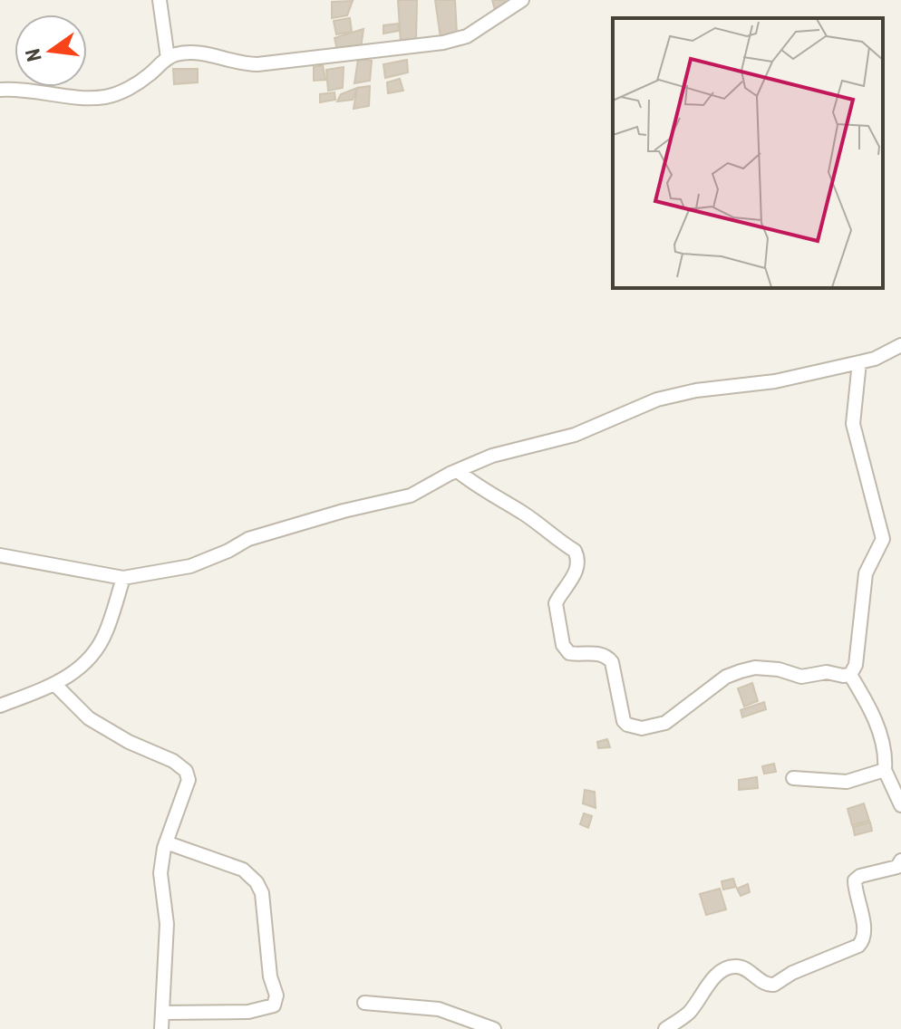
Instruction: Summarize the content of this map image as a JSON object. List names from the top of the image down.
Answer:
{
  "north": "left"
}
